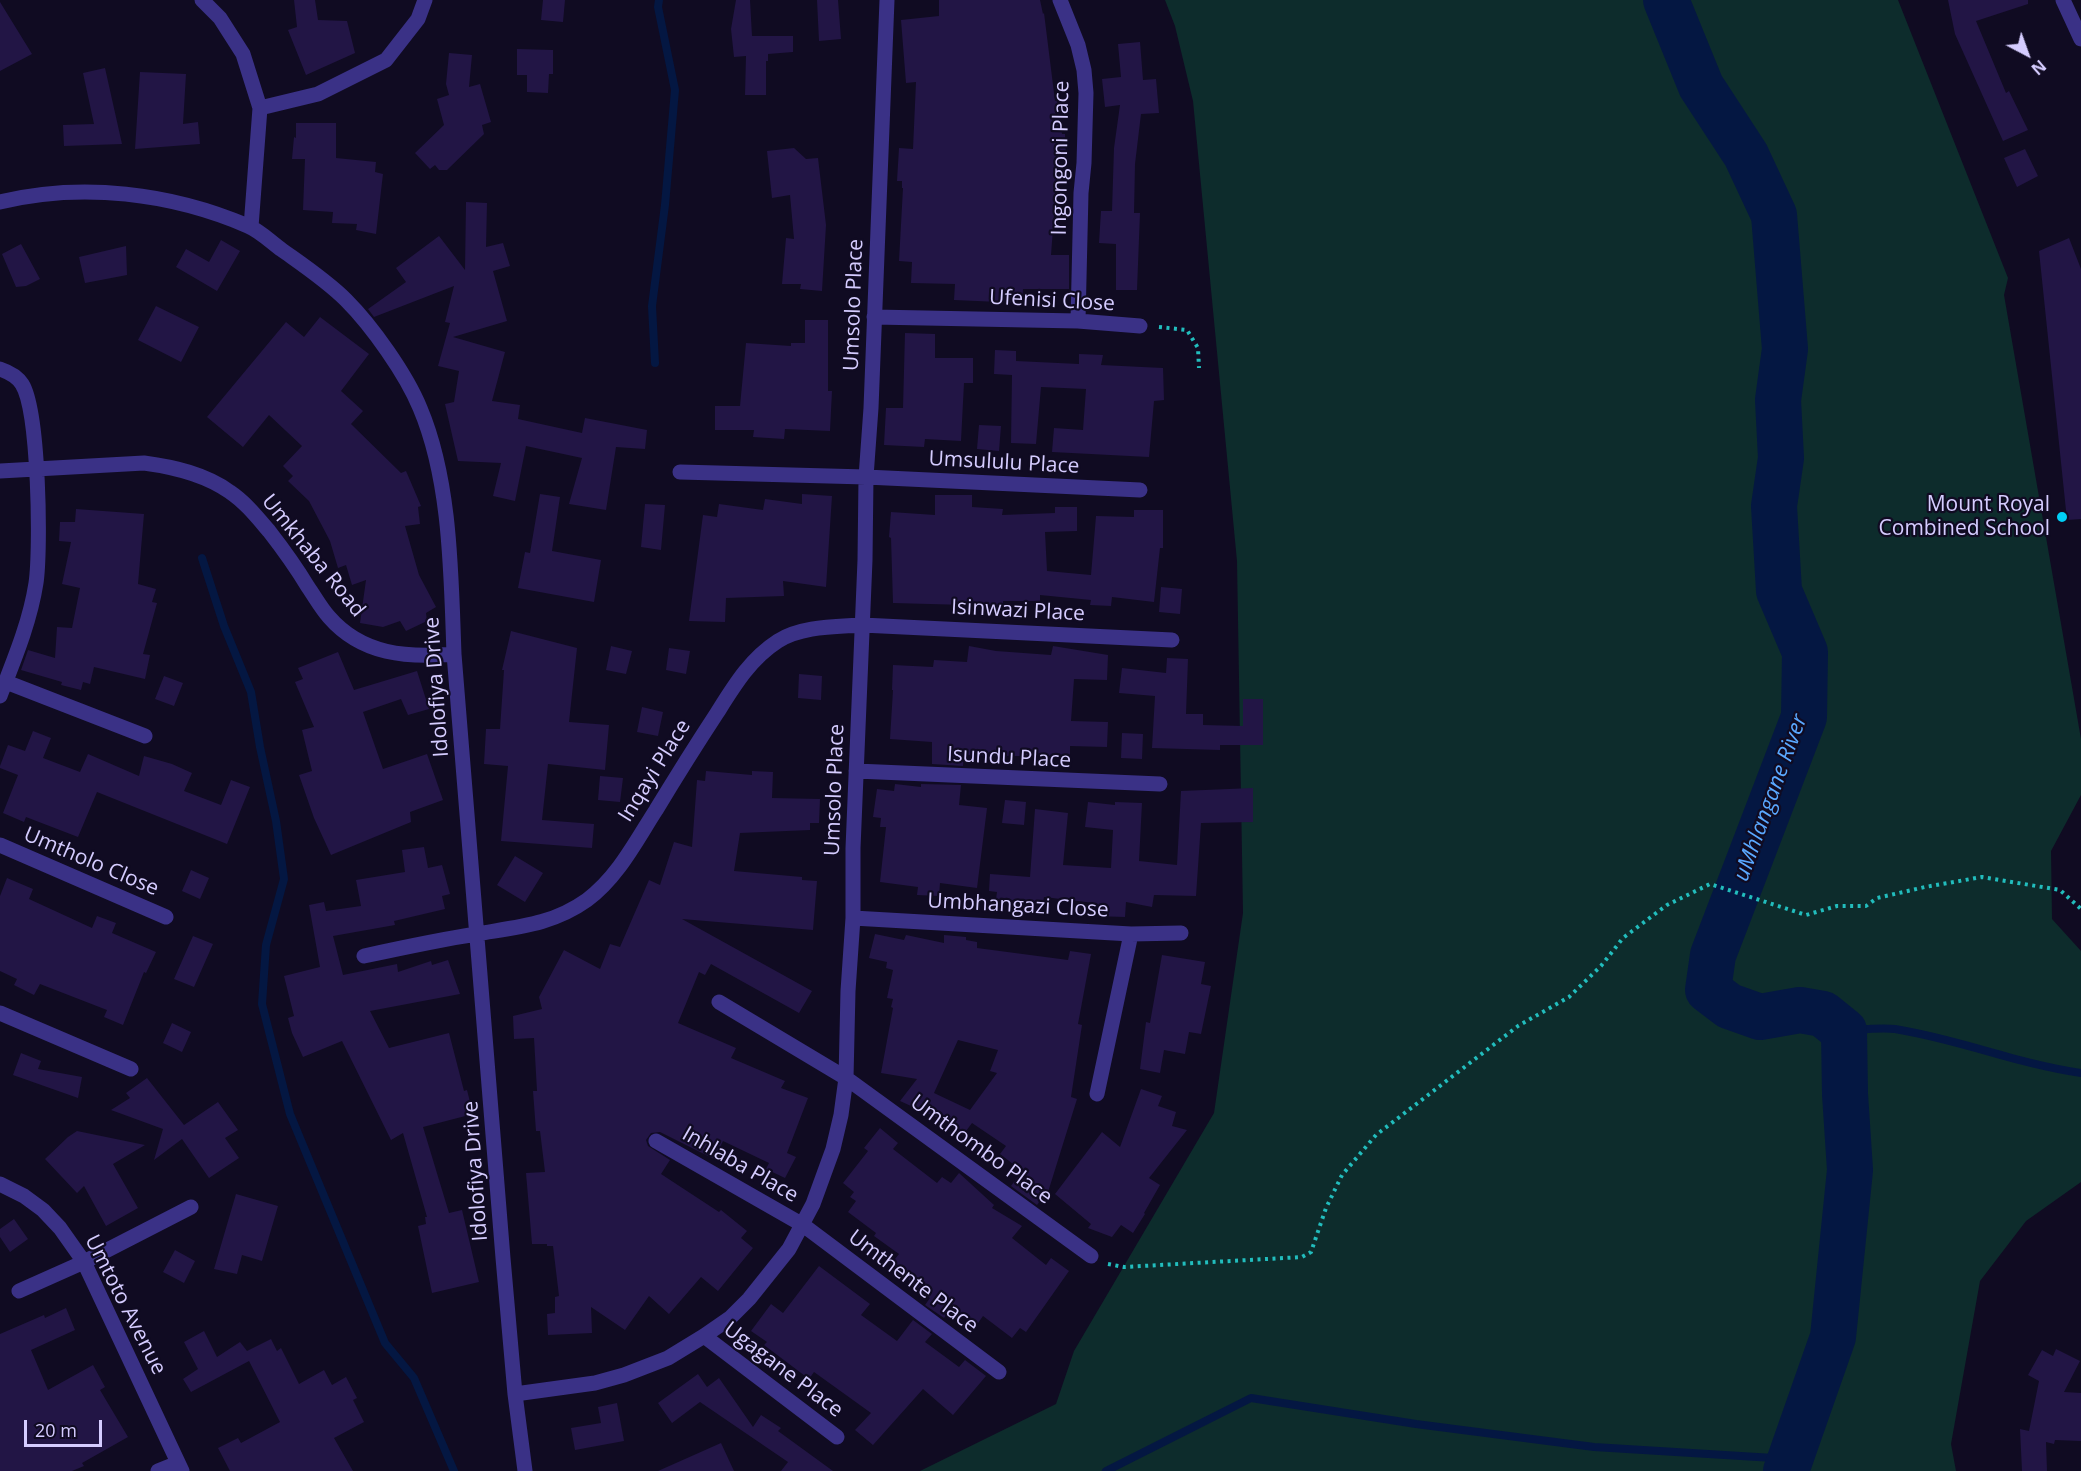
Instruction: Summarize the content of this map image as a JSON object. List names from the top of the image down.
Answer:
{
  "streets": {
    "street": [
      "Ingongoni Place",
      "Ufenisi Close",
      "Umsolo Place",
      "Umsululu Place",
      "Umkhaba Road",
      "Isinwazi Place",
      "Idolofiya Drive",
      "Isundu Place",
      "Inqayi Place",
      "Umtholo Close",
      "Umbhangazi Close",
      "Umthombo Place",
      "Inhlaba Place",
      "Umthente Place",
      "Umtoto Avenue",
      "Ugagane Place"
    ]
  },
  "crossings": [
    ["Ingongoni Place", "Ufenisi Close"],
    ["Ufenisi Close", "Umsolo Place"],
    ["Umsolo Place", "Umsululu Place"],
    ["Umsolo Place", "Isinwazi Place"],
    ["Umsolo Place", "Idolofiya Drive"],
    ["Umsolo Place", "Isundu Place"],
    ["Umsolo Place", "Inqayi Place"],
    ["Umsolo Place", "Umbhangazi Close"],
    ["Umsolo Place", "Umthombo Place"],
    ["Umsolo Place", "Inhlaba Place"],
    ["Umsolo Place", "Umthente Place"],
    ["Umsolo Place", "Ugagane Place"],
    ["Umkhaba Road", "Idolofiya Drive"],
    ["Isinwazi Place", "Inqayi Place"],
    ["Idolofiya Drive", "Inqayi Place"],
    ["Inhlaba Place", "Umthente Place"]
  ],
  "water": ["uMhlangane River"],
  "places": ["Mount Royal Combined School"],
  "scale_bar": "20 m",
  "north": "bottom right"
}
